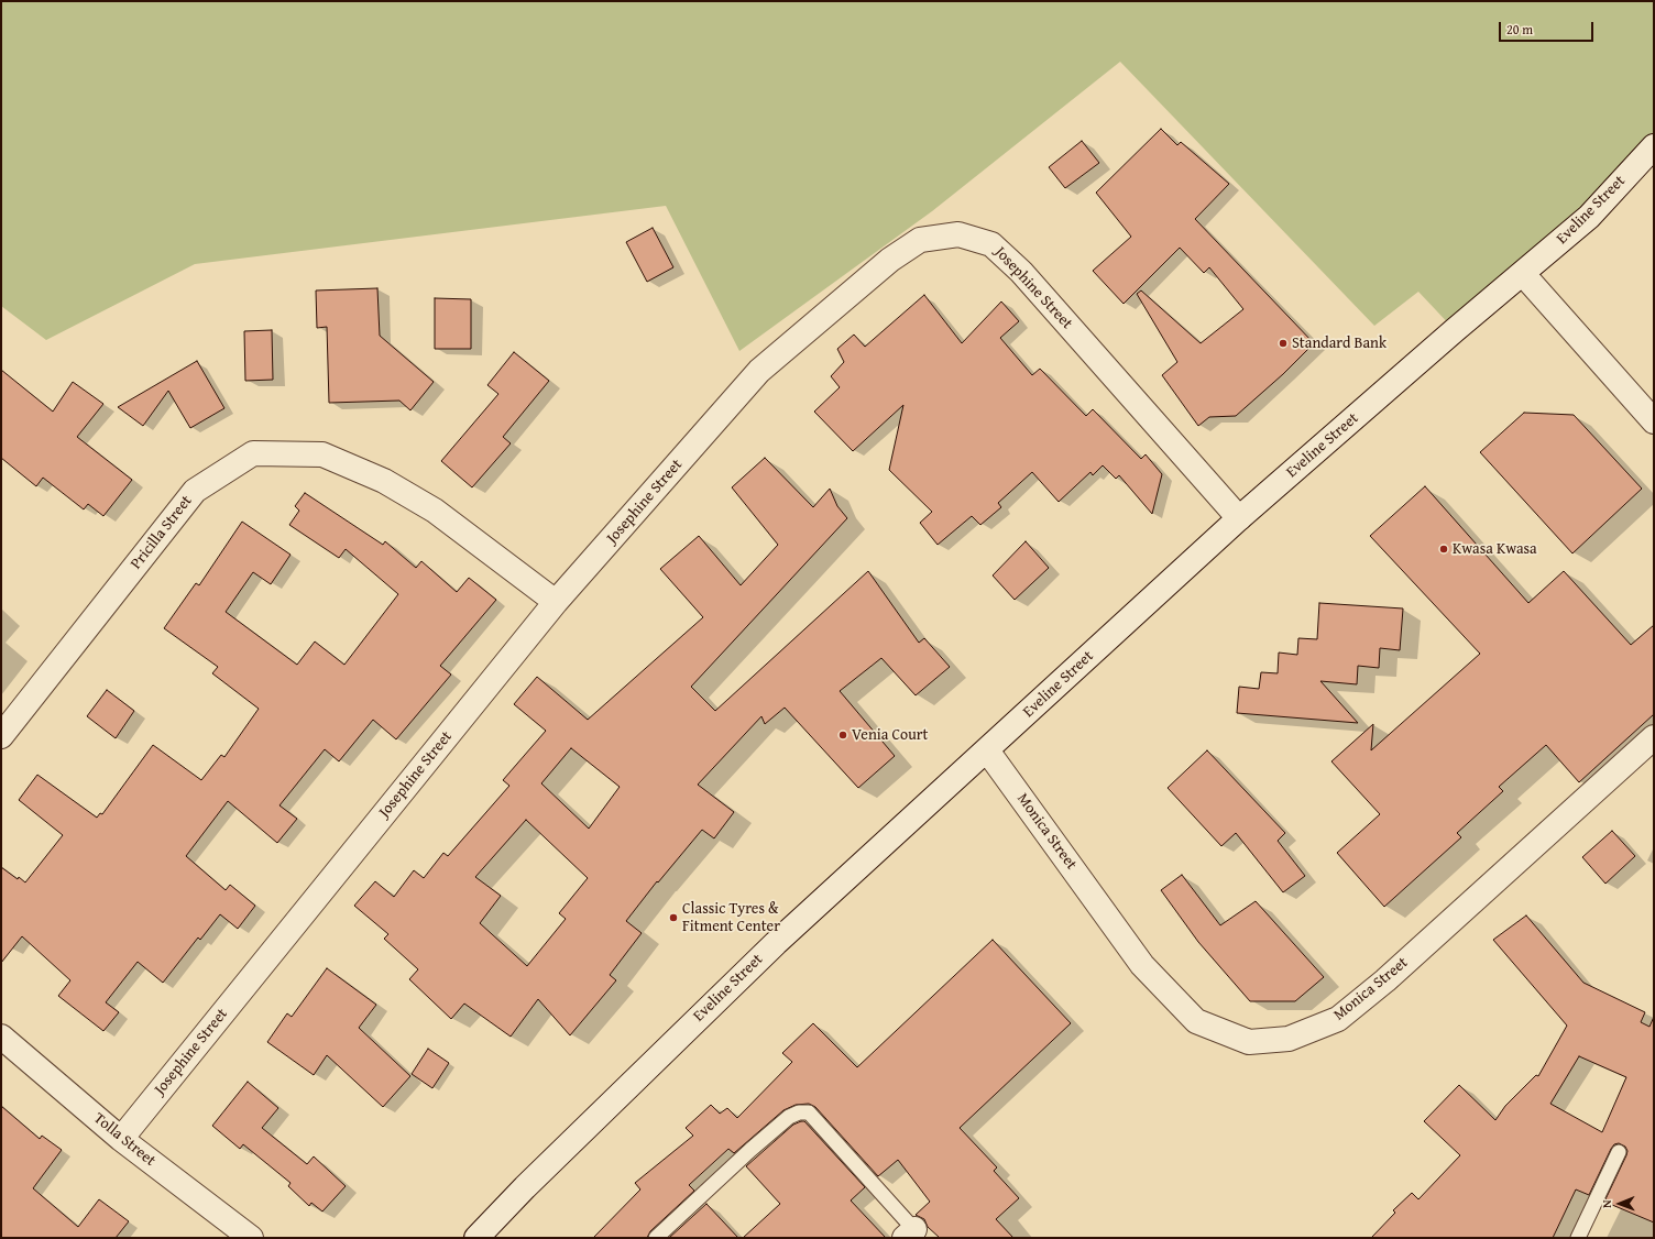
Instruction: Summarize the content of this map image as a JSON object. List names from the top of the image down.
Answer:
{
  "streets": {
    "street": [
      "Eveline Street",
      "Josephine Street",
      "Pricilla Street",
      "Monica Street",
      "Tolla Street"
    ]
  },
  "crossings": [
    ["Eveline Street", "Josephine Street"],
    ["Eveline Street", "Monica Street"],
    ["Josephine Street", "Pricilla Street"],
    ["Josephine Street", "Tolla Street"]
  ],
  "places": [
    "Standard Bank",
    "Kwasa Kwasa",
    "Venia Court",
    "Classic Tyres & Fitment Center"
  ],
  "scale_bar": "20 m",
  "north": "left"
}
